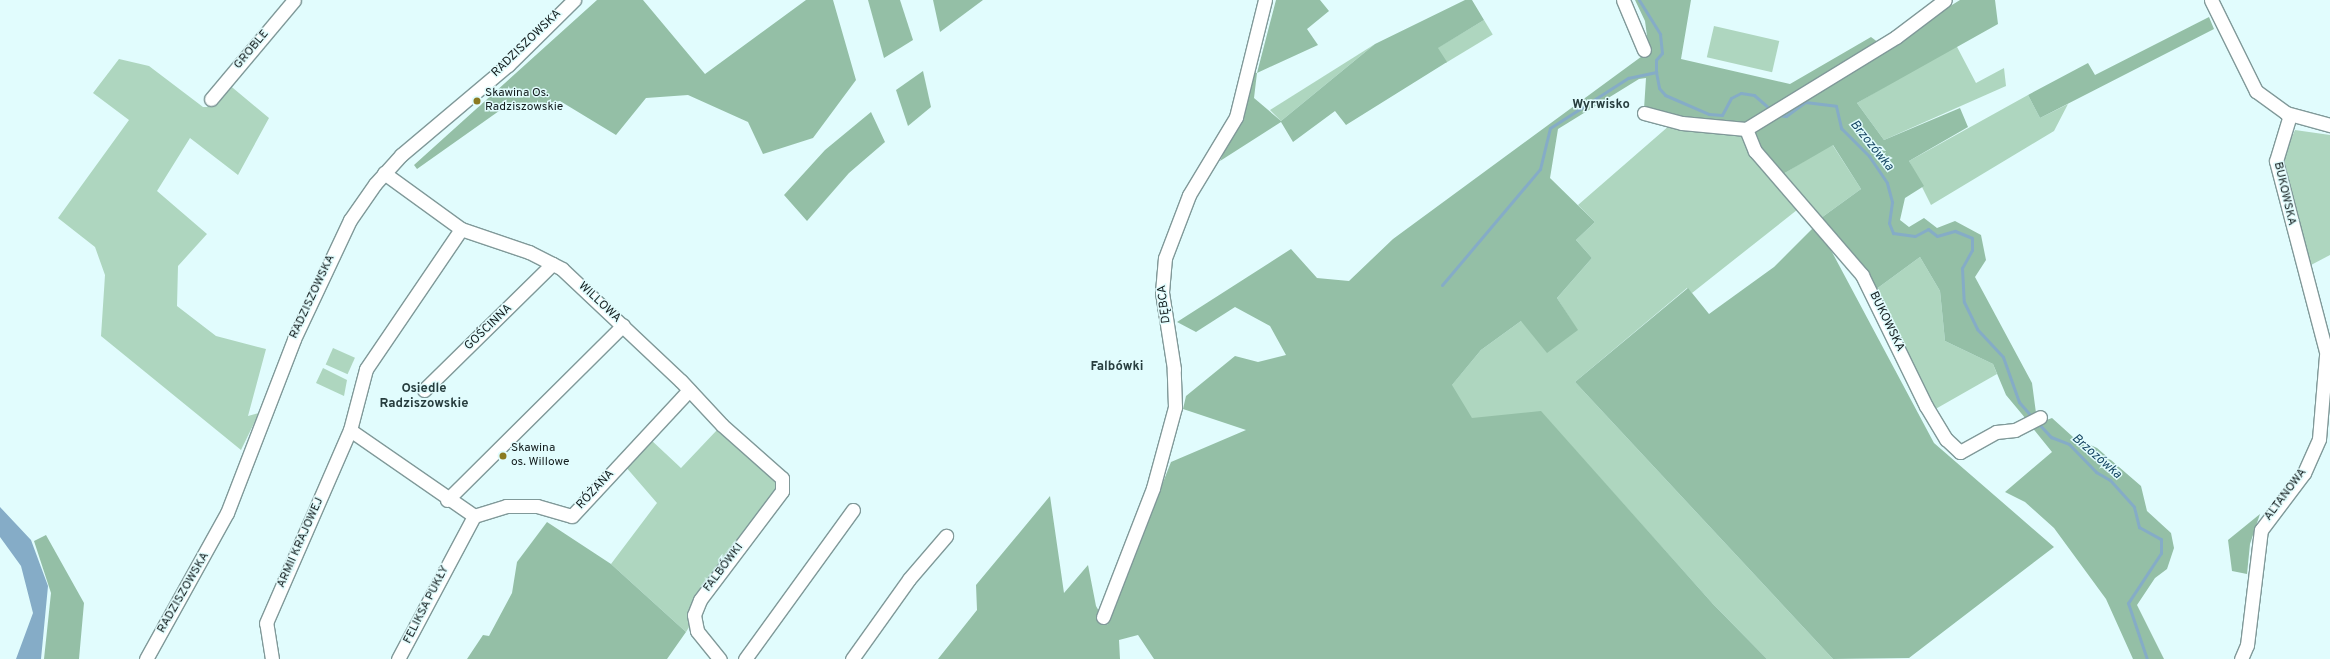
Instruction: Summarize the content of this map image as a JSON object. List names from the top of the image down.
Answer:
{
  "streets": {
    "street": [
      "RADZISZOWSKA",
      "GROBLE",
      "BUKOWSKA",
      "WILLOWA",
      "DĘBCA",
      "GOŚCINNA",
      "RÓŻANA",
      "ALTANOWA",
      "ARMII KRAJOWEJ",
      "FALBÓWKI",
      "FELIKSA PUKŁY"
    ]
  },
  "crossings": [
    ["RADZISZOWSKA", "WILLOWA"],
    ["BUKOWSKA", "ALTANOWA"],
    ["WILLOWA", "GOŚCINNA"],
    ["WILLOWA", "RÓŻANA"],
    ["WILLOWA", "ARMII KRAJOWEJ"],
    ["WILLOWA", "FALBÓWKI"],
    ["RÓŻANA", "FELIKSA PUKŁY"]
  ],
  "districts": ["Wyrwisko", "Falbówki", "Osiedle Radziszowskie"],
  "water": ["Brzozówka"],
  "places": ["Skawina Os. Radziszowskie", "Skawina os. Willowe"]
}
